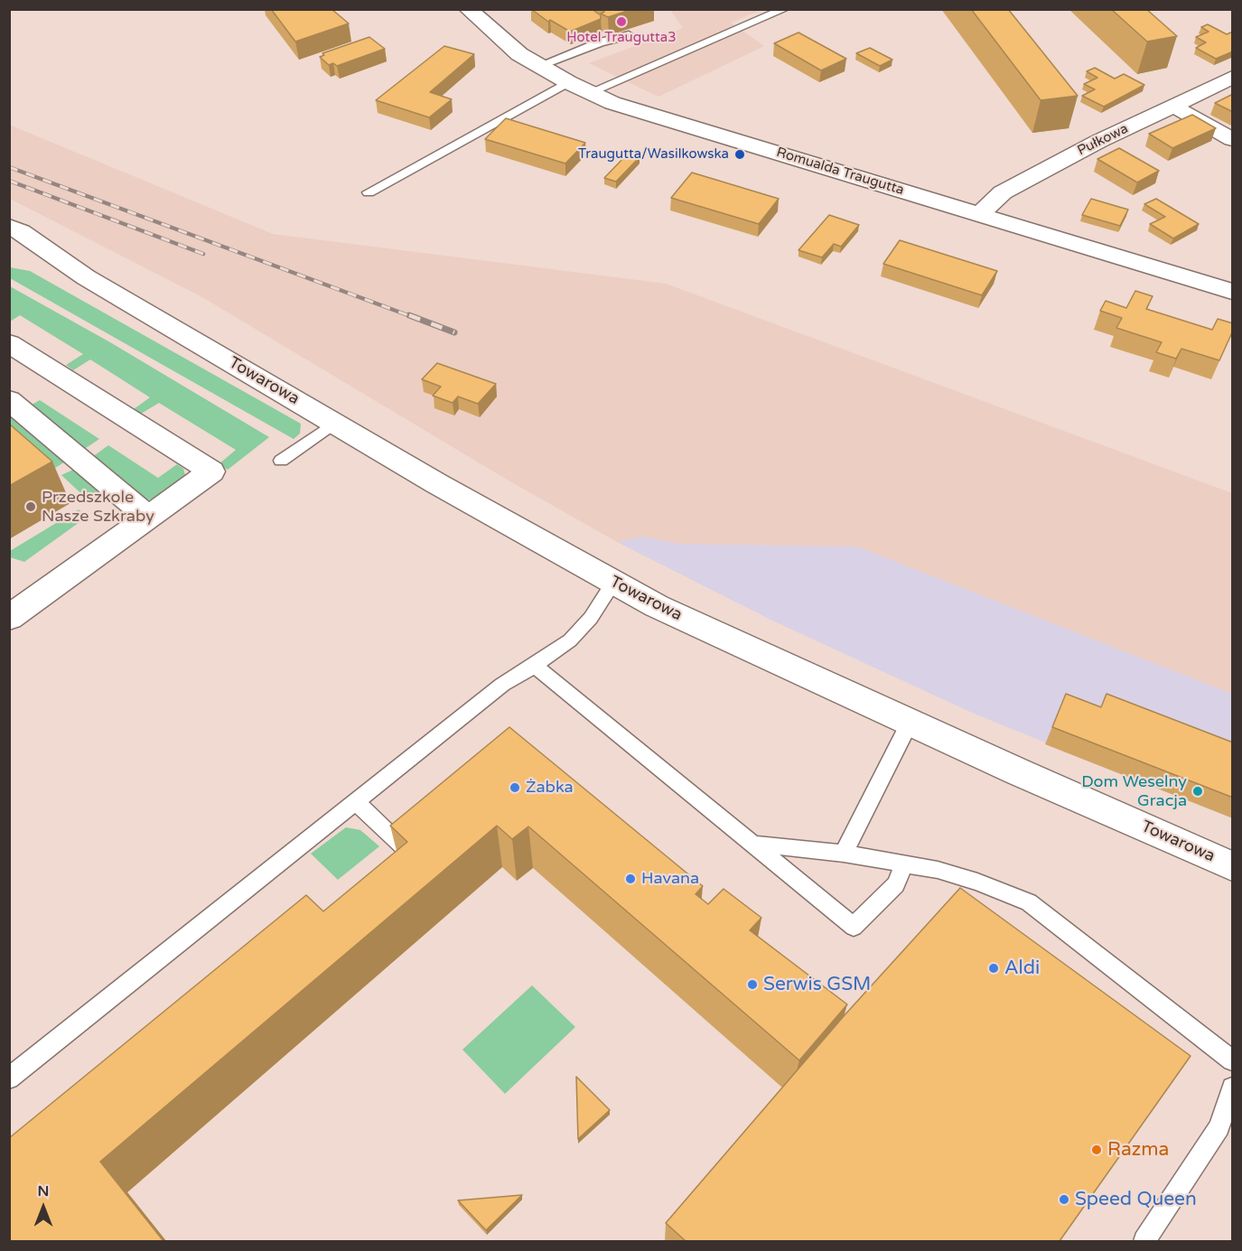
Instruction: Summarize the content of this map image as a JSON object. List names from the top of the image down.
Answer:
{
  "streets": {
    "street": ["Pułkowa", "Romualda Traugutta", "Towarowa"]
  },
  "crossings": [
    ["Pułkowa", "Romualda Traugutta"]
  ],
  "places": [
    "Hotel Traugutta3",
    "Traugutta/Wasilkowska",
    "Przedszkole Nasze Szkraby",
    "Żabka",
    "Dom Weselny Gracja",
    "Havana",
    "Aldi",
    "Serwis GSM",
    "Razma",
    "Speed Queen"
  ],
  "north": "top"
}
